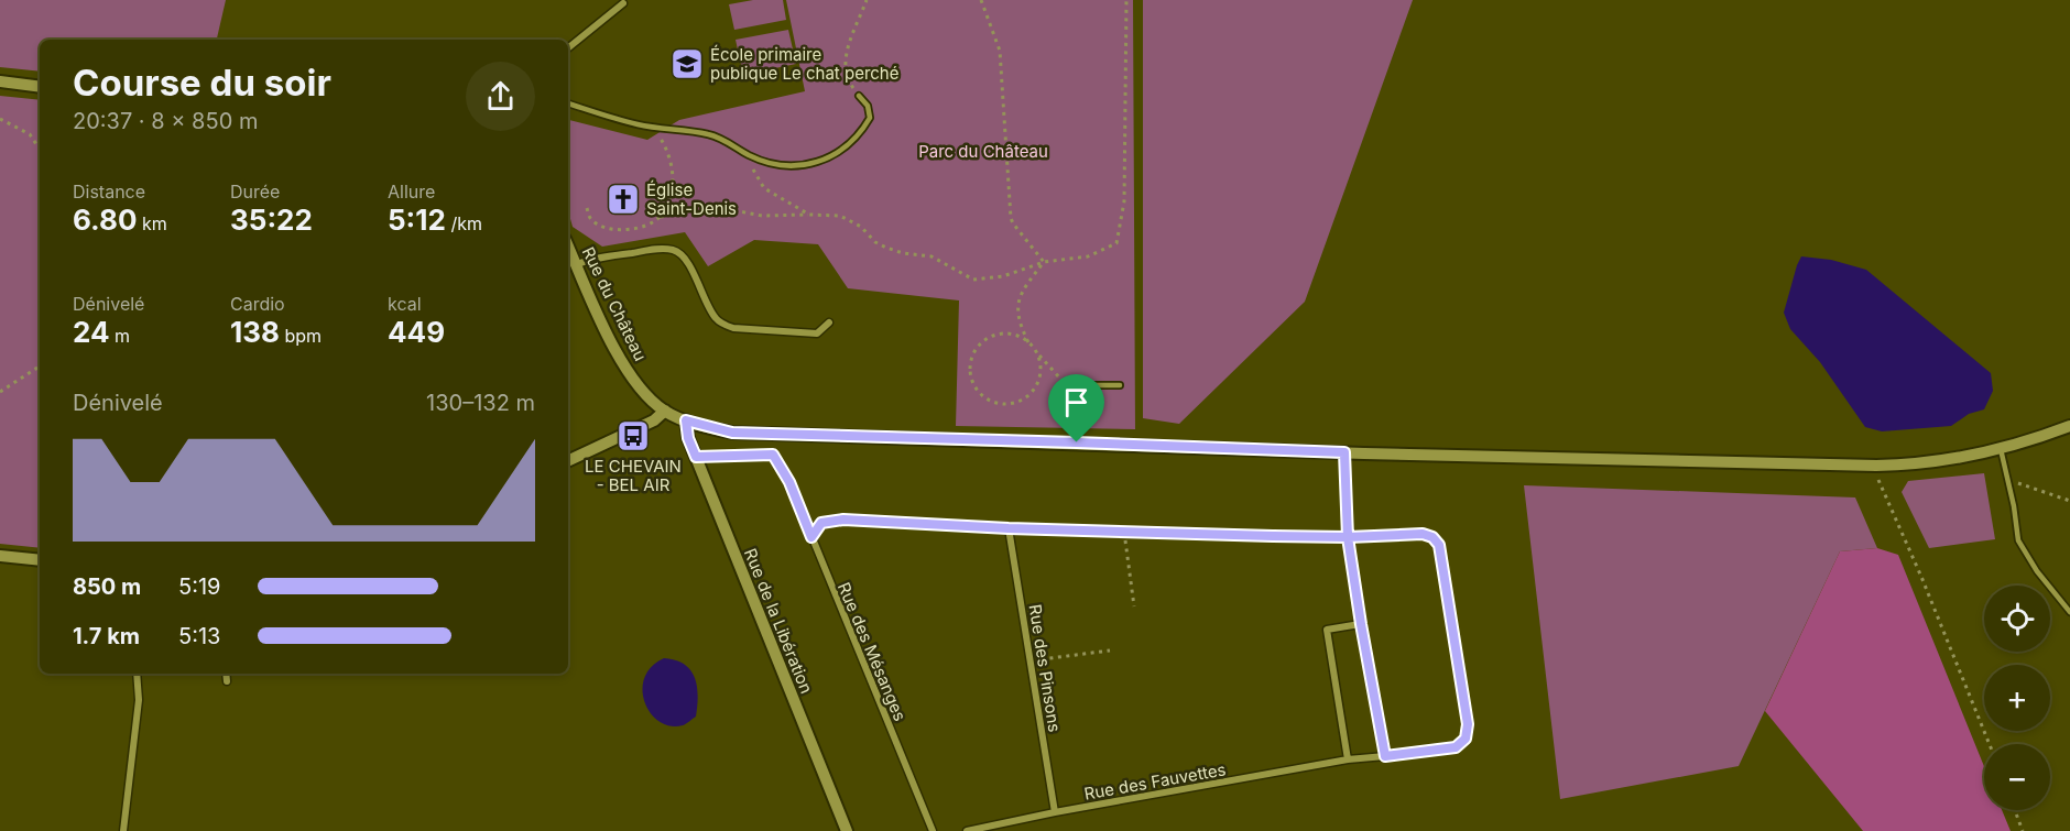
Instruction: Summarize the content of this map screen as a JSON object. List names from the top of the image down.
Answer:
{
  "streets": {
    "street": [
      "Rue du Château",
      "Rue de la Libération",
      "Rue des Mésanges",
      "Rue des Pinsons",
      "Rue des Fauvettes"
    ]
  },
  "crossings": [
    ["Rue du Château", "Rue de la Libération"],
    ["Rue des Pinsons", "Rue des Fauvettes"]
  ],
  "parks": ["Parc du Château"],
  "places": {
    "school or university": ["École primaire publique Le chat perché"],
    "church": ["Église Saint-Denis"],
    "bus stop": ["LE CHEVAIN - BEL AIR"]
  },
  "page": {
    "heading": ["Course du soir", "20:37 · 8 × 850 m"],
    "stats": [
      ["Distance", "6.80 km"],
      ["Durée", "35:22"],
      ["Allure", "5:12 /km"],
      ["Dénivelé", "24 m"],
      ["Cardio", "138 bpm"],
      ["kcal", "449"]
    ],
    "chart": ["Dénivelé", "130–132 m"],
    "list": [
      {
        "name": "850 m",
        "note": "5:19"
      },
      {
        "name": "1.7 km",
        "note": "5:13"
      }
    ],
    "map_buttons": ["+", "−"]
  }
}
